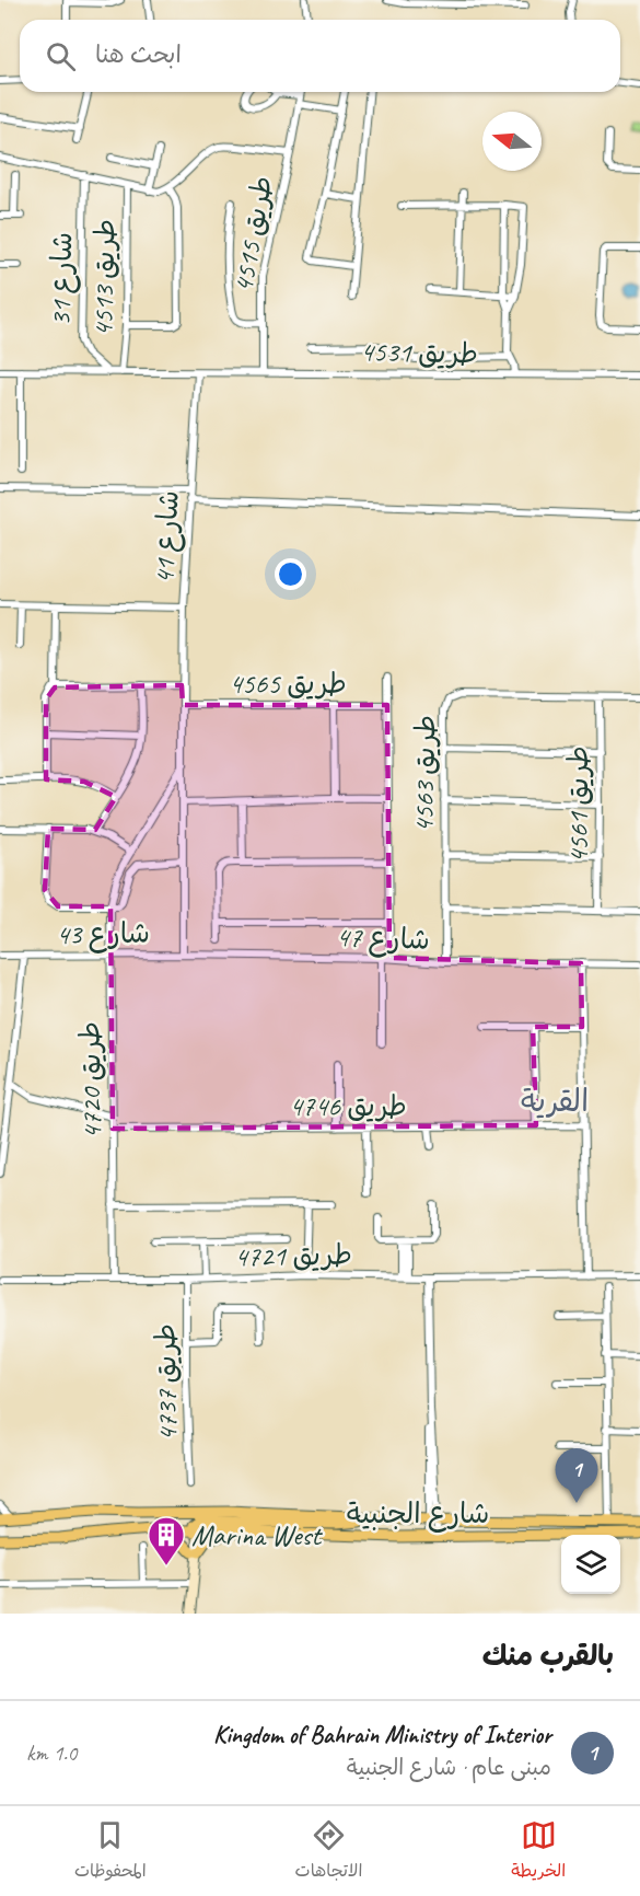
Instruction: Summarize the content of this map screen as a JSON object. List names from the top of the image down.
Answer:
{
  "streets": {
    "main road": ["شارع الجنبية"],
    "street": [
      "طريق 4515",
      "طريق 4513",
      "شارع 31",
      "طريق 4531",
      "شارع 41",
      "طريق 4565",
      "طريق 4563",
      "طريق 4561",
      "شارع 43",
      "شارع 47",
      "طريق 4720",
      "طريق 4746",
      "طريق 4721",
      "طريق 4737"
    ]
  },
  "crossings": [
    ["طريق 4515", "طريق 4531"],
    ["طريق 4531", "شارع 41"],
    ["شارع 41", "طريق 4565"],
    ["شارع 41", "شارع 43"],
    ["شارع 41", "شارع 47"],
    ["شارع 41", "طريق 4720"],
    ["طريق 4563", "طريق 4561"],
    ["طريق 4563", "شارع 47"],
    ["شارع 43", "شارع 47"],
    ["شارع 43", "طريق 4720"],
    ["طريق 4720", "طريق 4746"],
    ["طريق 4720", "طريق 4721"],
    ["طريق 4721", "طريق 4737"]
  ],
  "districts": ["القرية"],
  "places": {
    "building": ["Marina West"]
  },
  "north": "left",
  "page": {
    "search": "ابحث هنا",
    "pins": "1",
    "heading": "بالقرب منك",
    "list": [
      {
        "mark": "1",
        "name": "Kingdom of Bahrain Ministry of Interior",
        "note": "مبنى عام · شارع الجنبية",
        "value": "1.0 km"
      }
    ],
    "nav": ["الخريطة", "الاتجاهات", "المحفوظات"]
  }
}
